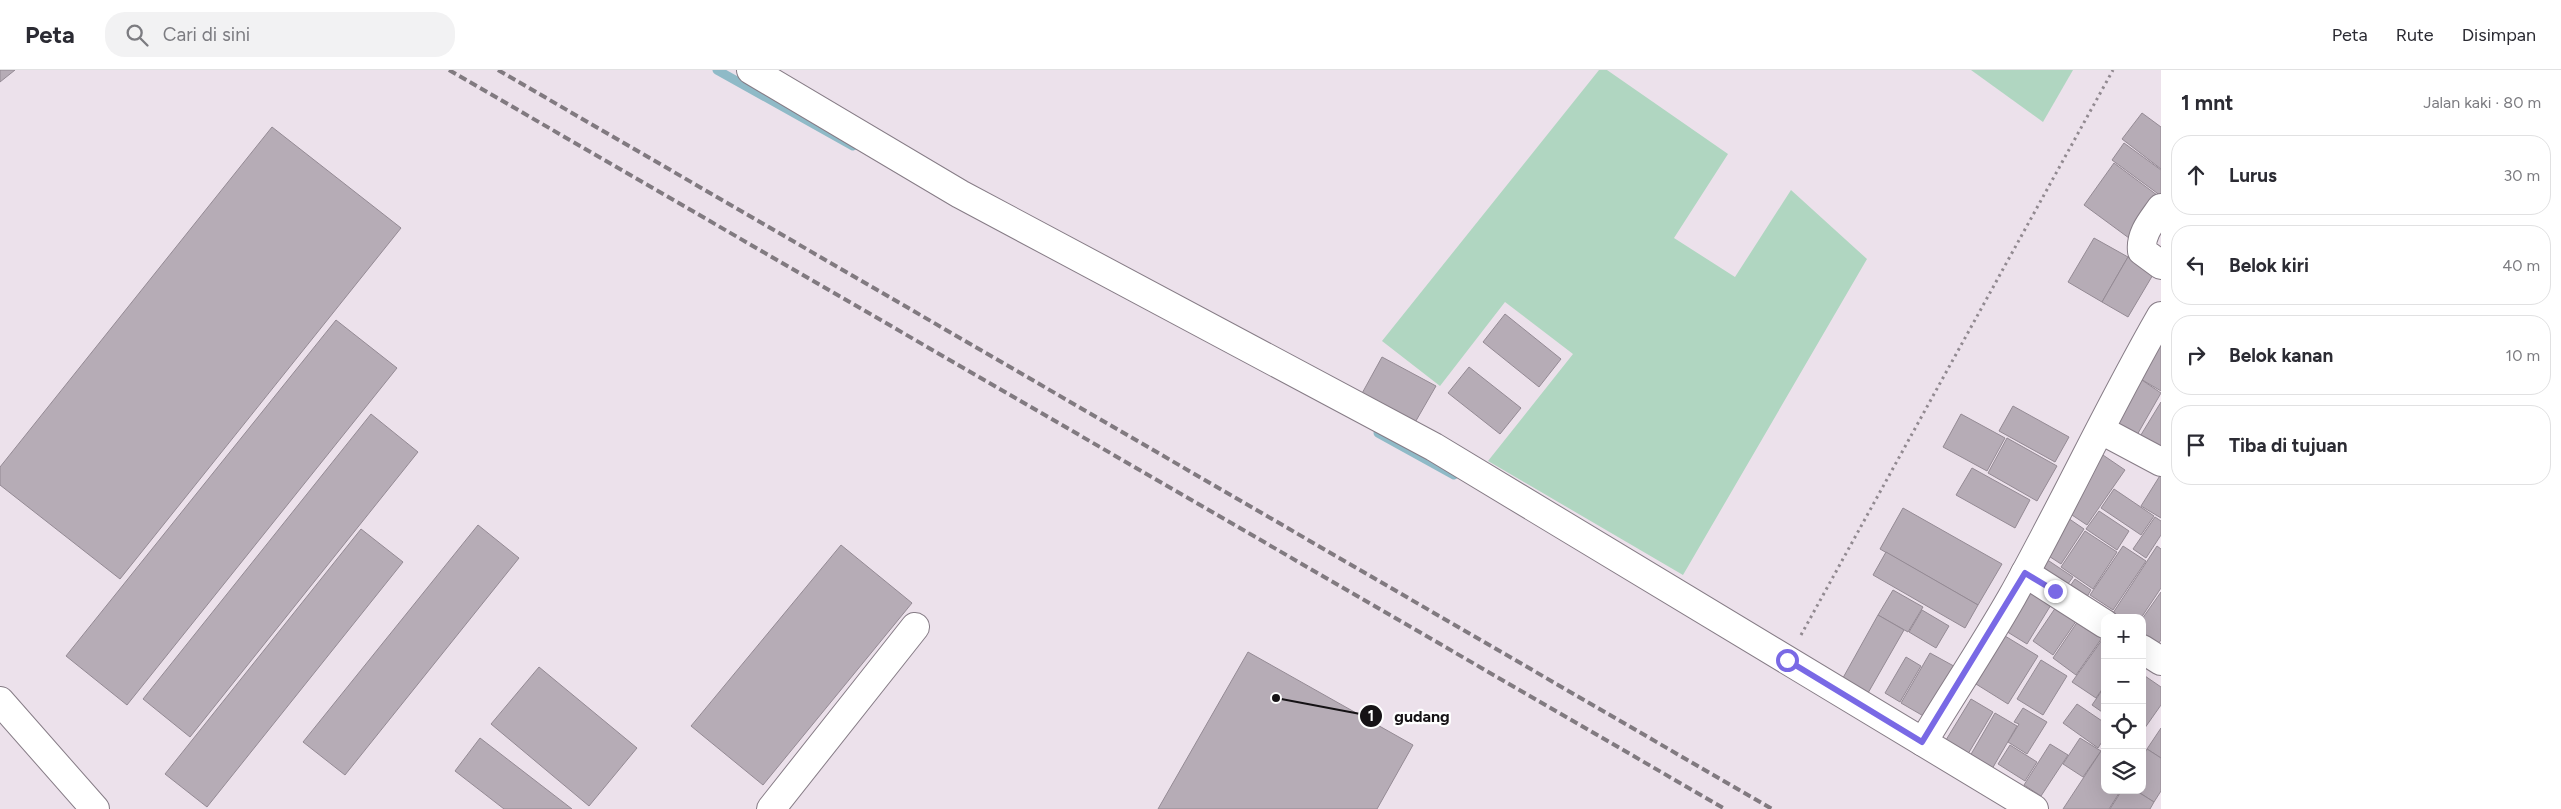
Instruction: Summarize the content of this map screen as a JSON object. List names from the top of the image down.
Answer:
{
  "places": ["gudang"],
  "page": {
    "header": "Peta",
    "search": "Cari di sini",
    "nav": ["Peta", "Rute", "Disimpan"],
    "heading": ["1 mnt", "Jalan kaki · 80 m"],
    "list": [
      ["Lurus", "30 m"],
      ["Belok kiri", "40 m"],
      ["Belok kanan", "10 m"],
      "Tiba di tujuan"
    ],
    "map_buttons": ["+", "−"]
  }
}
